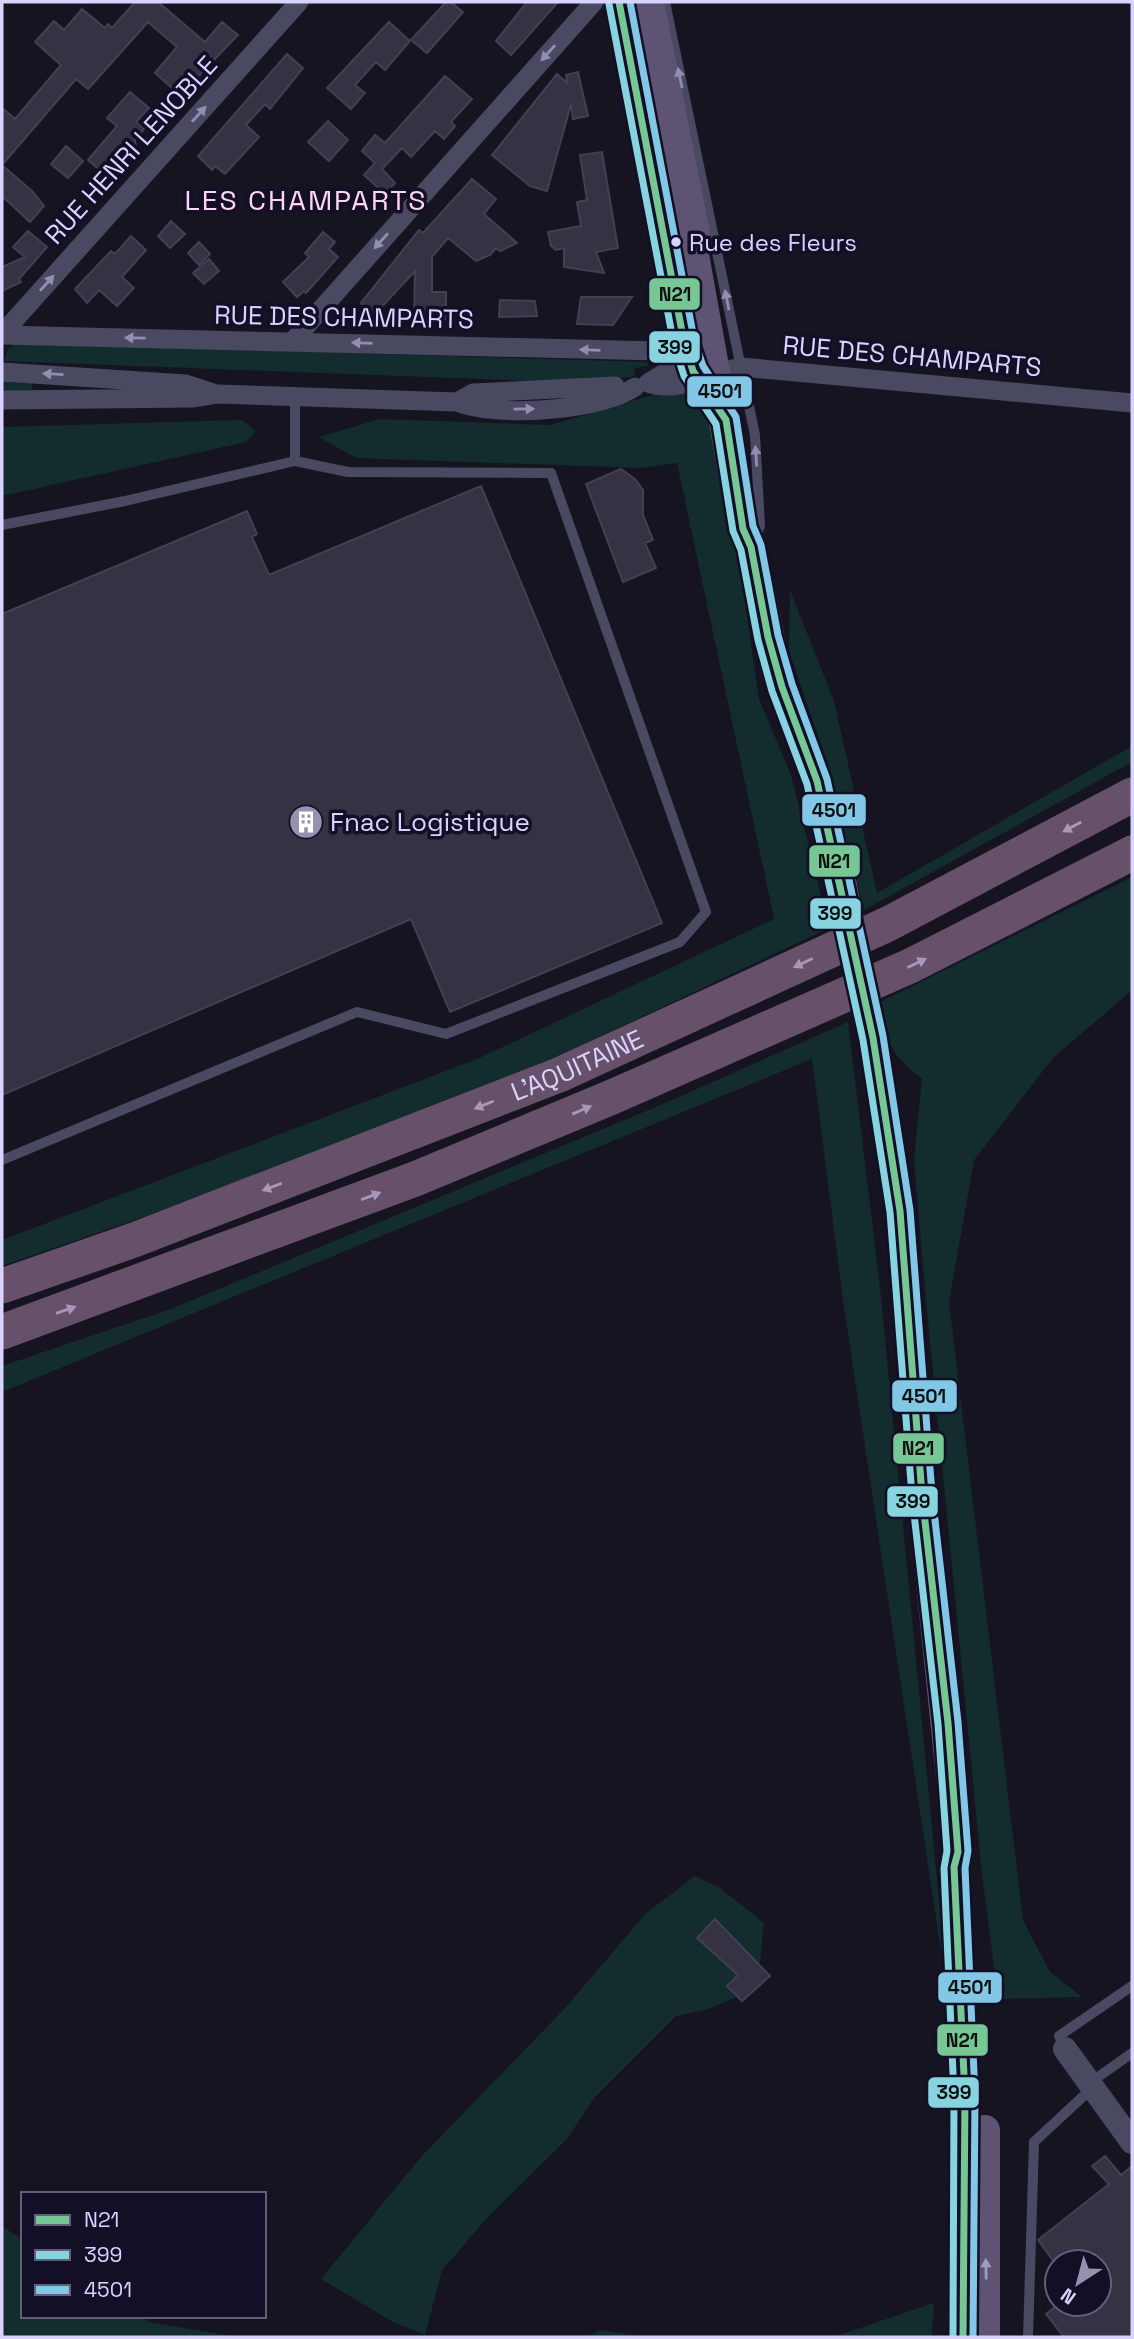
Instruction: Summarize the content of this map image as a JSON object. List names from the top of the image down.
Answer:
{
  "streets": {
    "highway": ["L'AQUITAINE"],
    "street": ["RUE HENRI LENOBLE", "RUE DES CHAMPARTS"]
  },
  "crossings": [
    ["RUE HENRI LENOBLE", "RUE DES CHAMPARTS"]
  ],
  "one_way": ["RUE HENRI LENOBLE"],
  "districts": ["LES CHAMPARTS"],
  "places": {
    "other": ["Rue des Fleurs"],
    "building": ["Fnac Logistique"]
  },
  "lines": ["transit line N21", "transit line 4501", "transit line 399"],
  "legend": ["N21", "399", "4501"],
  "north": "bottom left"
}
